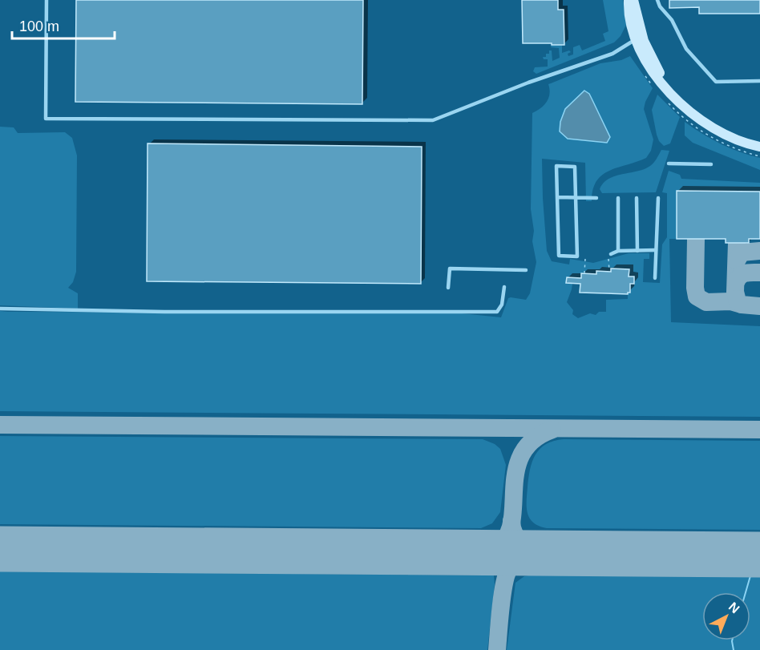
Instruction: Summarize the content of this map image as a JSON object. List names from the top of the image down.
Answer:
{
  "scale_bar": "100 m",
  "north": "top right"
}
